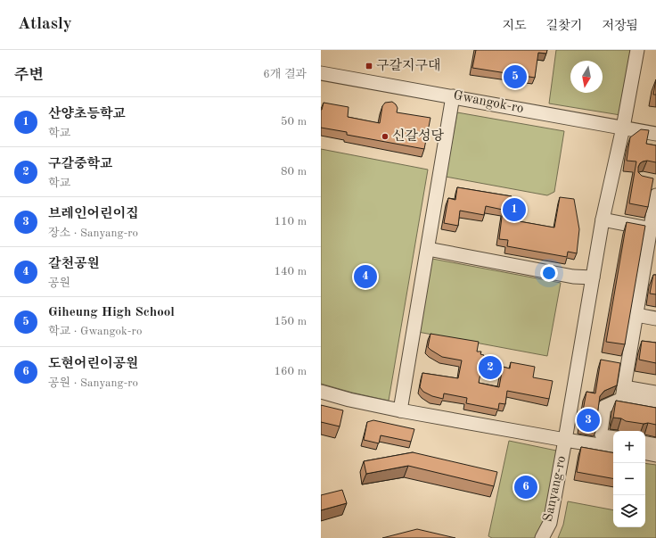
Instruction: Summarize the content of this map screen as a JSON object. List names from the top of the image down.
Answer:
{
  "streets": {
    "street": ["Gwangok-ro", "Sanyang-ro"]
  },
  "crossings": [
    ["Gwangok-ro", "Sanyang-ro"]
  ],
  "places": {
    "transit": ["구갈지구대"],
    "other": ["신갈성당"]
  },
  "north": "bottom",
  "page": {
    "header": "Atlasly",
    "nav": ["지도", "길찾기", "저장됨"],
    "heading": ["주변", "6개 결과"],
    "pins": [
      "5",
      "1",
      "4",
      "2",
      "3",
      "6"
    ],
    "list": [
      {
        "mark": "1",
        "name": "산양초등학교",
        "note": "학교",
        "value": "50 m"
      },
      {
        "mark": "2",
        "name": "구갈중학교",
        "note": "학교",
        "value": "80 m"
      },
      {
        "mark": "3",
        "name": "브레인어린이집",
        "note": "장소 · Sanyang-ro",
        "value": "110 m"
      },
      {
        "mark": "4",
        "name": "갈천공원",
        "note": "공원",
        "value": "140 m"
      },
      {
        "mark": "5",
        "name": "Giheung High School",
        "note": "학교 · Gwangok-ro",
        "value": "150 m"
      },
      {
        "mark": "6",
        "name": "도현어린이공원",
        "note": "공원 · Sanyang-ro",
        "value": "160 m"
      }
    ],
    "map_buttons": ["+", "−"]
  }
}
